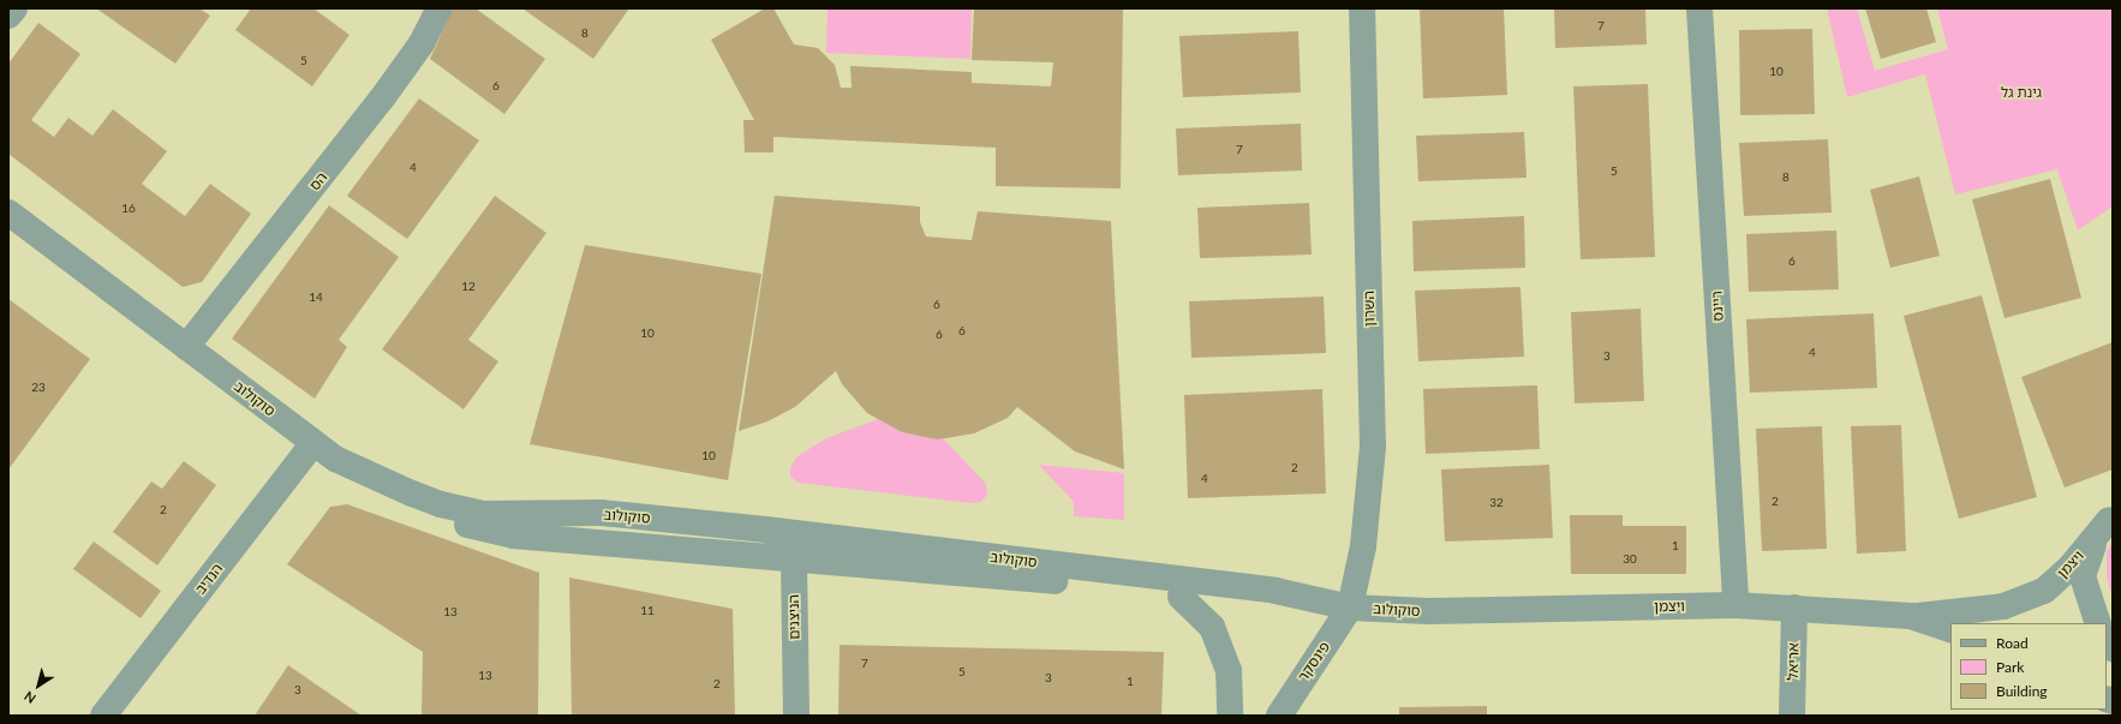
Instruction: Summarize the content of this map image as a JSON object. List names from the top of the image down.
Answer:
{
  "streets": {
    "street": [
      "הס",
      "ריינס",
      "השרון",
      "סוקולוב",
      "ויצמן",
      "הנדיב",
      "הניצנים",
      "פינסקר",
      "אריאל"
    ]
  },
  "crossings": [
    ["הס", "סוקולוב"],
    ["ריינס", "ויצמן"],
    ["השרון", "סוקולוב"],
    ["השרון", "פינסקר"],
    ["סוקולוב", "ויצמן"],
    ["סוקולוב", "הנדיב"],
    ["סוקולוב", "הניצנים"],
    ["סוקולוב", "פינסקר"],
    ["ויצמן", "אריאל"]
  ],
  "parks": ["גינת גל"],
  "house_numbers": [
    "7",
    "8",
    "5",
    "10",
    "6",
    "7",
    "4",
    "5",
    "8",
    "16",
    "6",
    "12",
    "14",
    "6",
    "6",
    "10",
    "6",
    "4",
    "3",
    "23",
    "10",
    "2",
    "4",
    "2",
    "32",
    "2",
    "1",
    "30",
    "11",
    "13",
    "7",
    "5",
    "13",
    "3",
    "1",
    "2",
    "3"
  ],
  "legend": ["Road", "Park", "Building"],
  "north": "bottom left"
}
